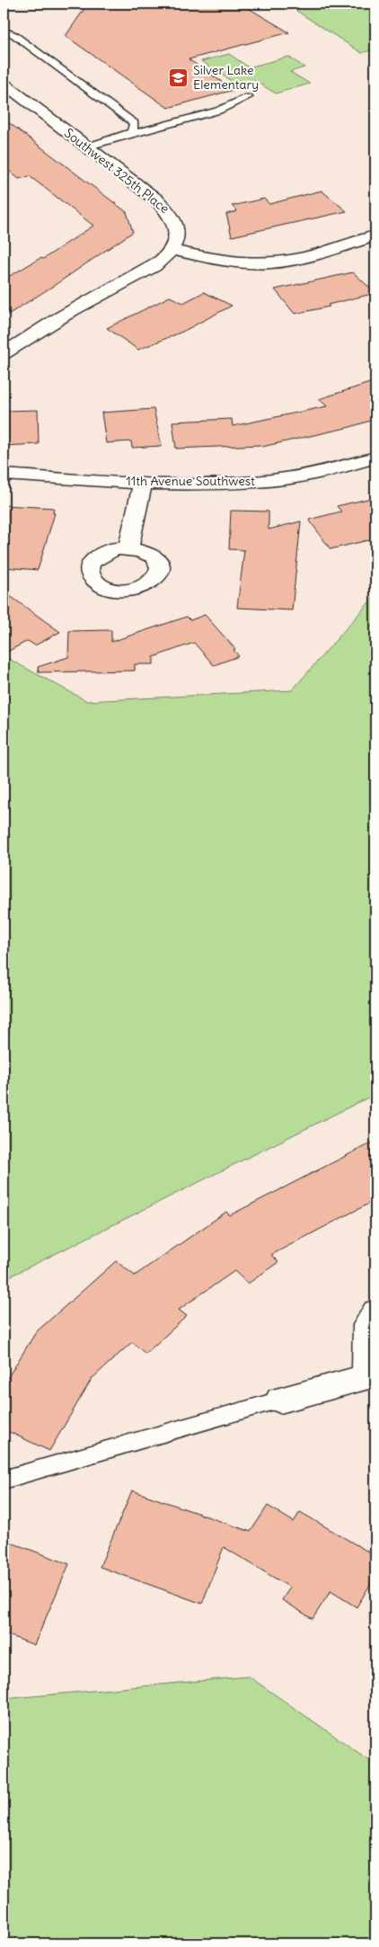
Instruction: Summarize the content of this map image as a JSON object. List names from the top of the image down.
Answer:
{
  "streets": {
    "street": ["Southwest 325th Place", "11th Avenue Southwest"]
  },
  "places": {
    "school or university": ["Silver Lake Elementary"]
  }
}
